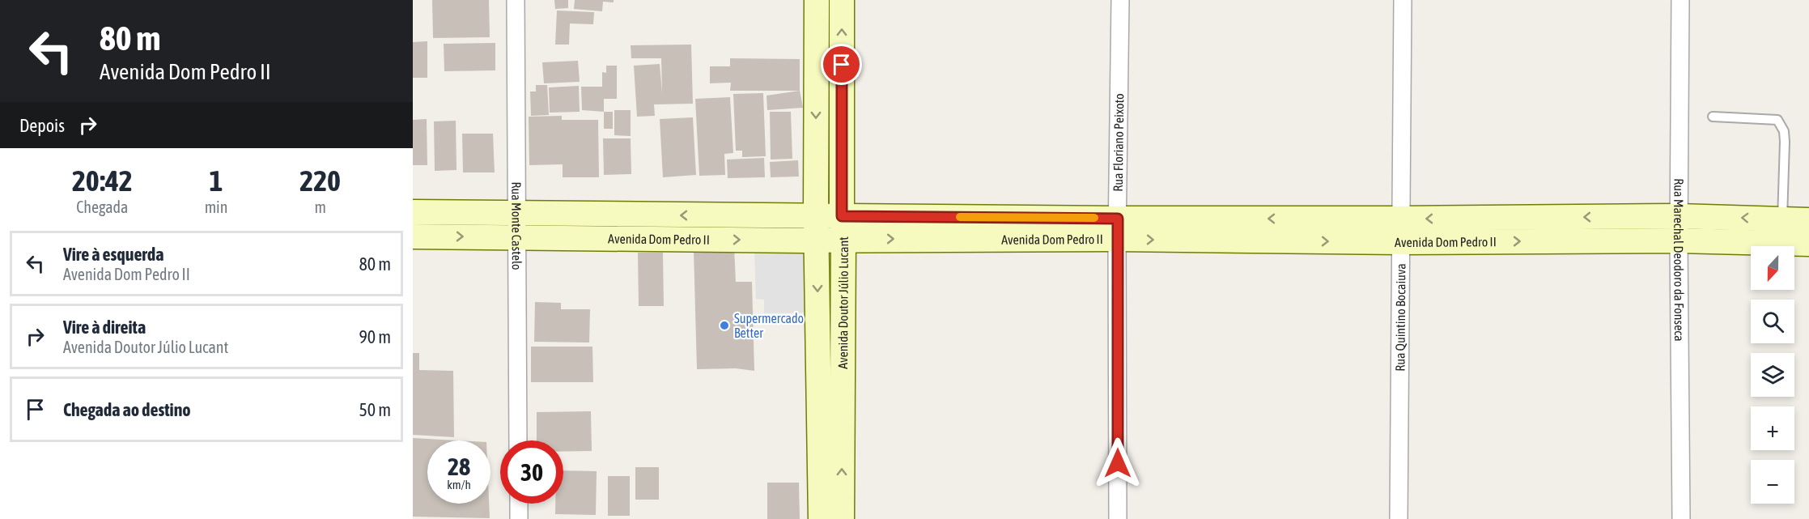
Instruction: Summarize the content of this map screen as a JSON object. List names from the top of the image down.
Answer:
{
  "streets": {
    "street": [
      "Rua Floriano Peixoto",
      "Rua Monte Castelo",
      "Avenida Dom Pedro II",
      "Rua Marechal Deodoro da Fonseca",
      "Avenida Doutor Júlio Lucant",
      "Rua Quintino Bocaiuva"
    ]
  },
  "crossings": [
    ["Rua Floriano Peixoto", "Avenida Dom Pedro II"],
    ["Rua Monte Castelo", "Avenida Dom Pedro II"],
    ["Avenida Dom Pedro II", "Rua Marechal Deodoro da Fonseca"],
    ["Avenida Dom Pedro II", "Avenida Doutor Júlio Lucant"],
    ["Avenida Dom Pedro II", "Rua Quintino Bocaiuva"]
  ],
  "places": ["Supermercado Better"],
  "north": "bottom",
  "page": {
    "turn": ["80 m", "Avenida Dom Pedro II"],
    "then": "Depois",
    "eta": [
      "20:42",
      "Chegada",
      "1",
      "min",
      "220",
      "m"
    ],
    "list": [
      {
        "name": "Vire à esquerda",
        "note": "Avenida Dom Pedro II",
        "value": "80 m"
      },
      {
        "name": "Vire à direita",
        "note": "Avenida Doutor Júlio Lucant",
        "value": "90 m"
      },
      {
        "name": "Chegada ao destino",
        "value": "50 m"
      }
    ],
    "map_buttons": ["+", "−"],
    "speed": "28 km/h",
    "limit": "30"
  }
}
